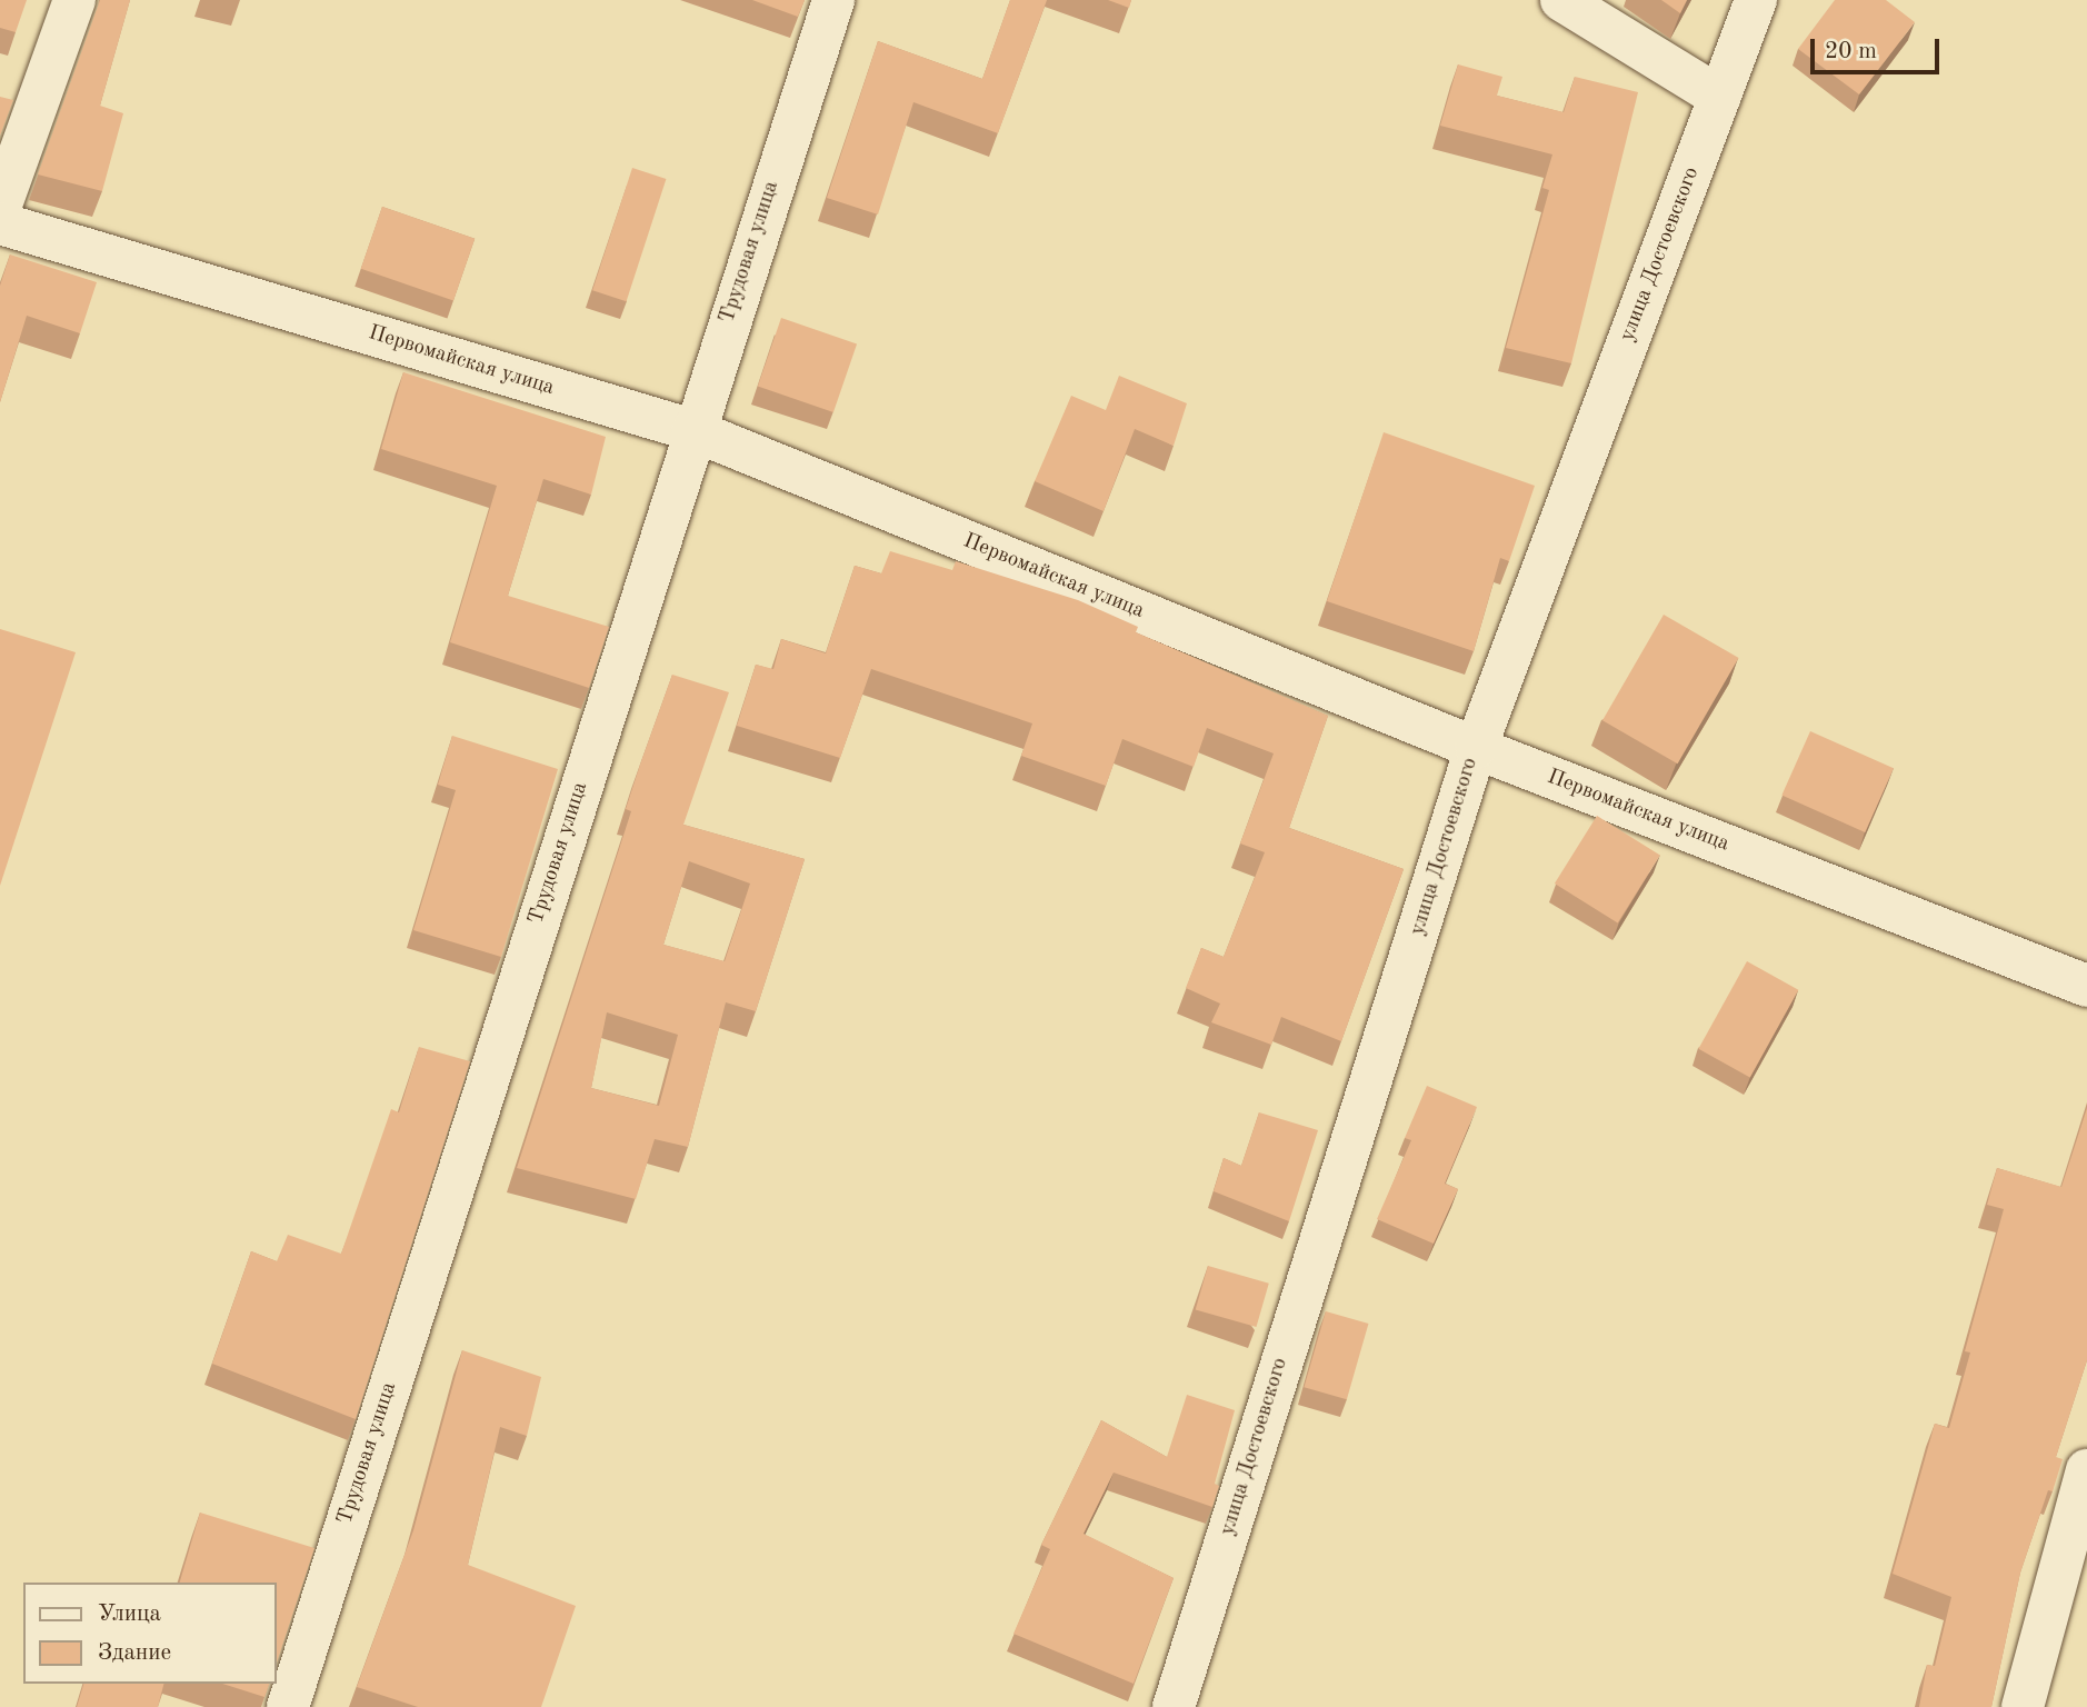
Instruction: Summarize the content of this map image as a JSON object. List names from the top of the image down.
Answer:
{
  "streets": {
    "street": ["Трудовая улица", "улица Достоевского", "Первомайская улица"]
  },
  "crossings": [
    ["Трудовая улица", "Первомайская улица"],
    ["улица Достоевского", "Первомайская улица"]
  ],
  "legend": ["Улица", "Здание"],
  "scale_bar": "20 m"
}
